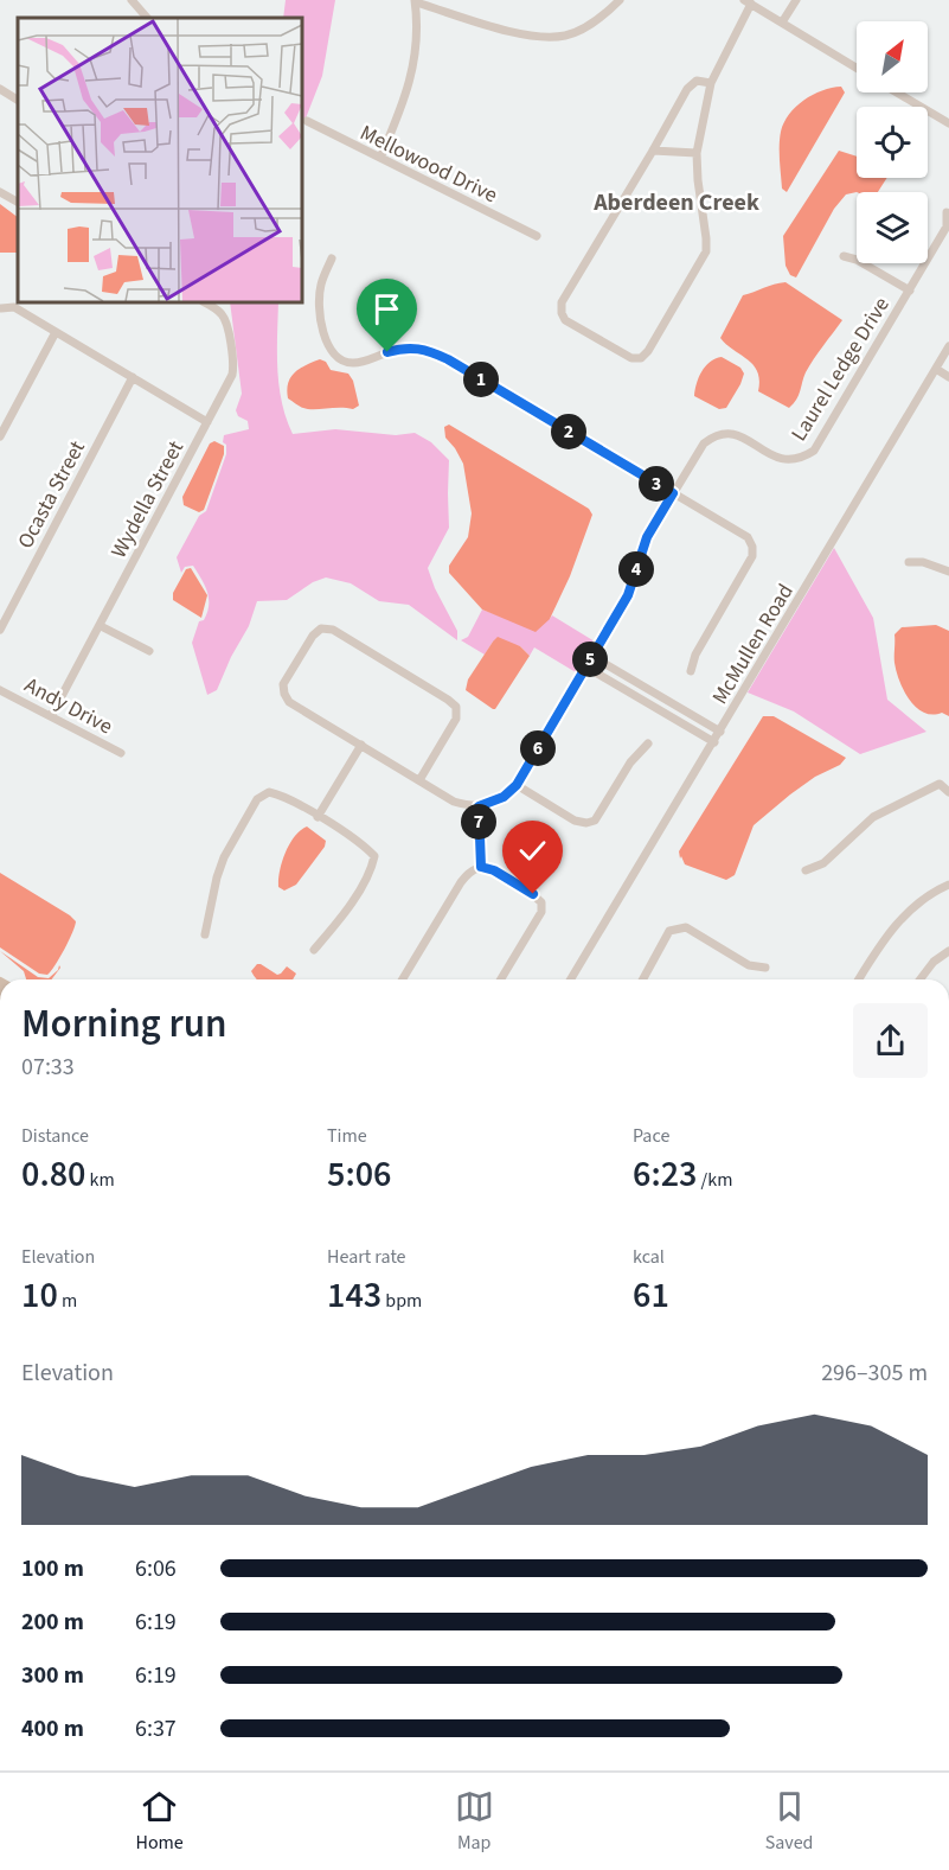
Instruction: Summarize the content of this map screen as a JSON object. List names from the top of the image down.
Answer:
{
  "streets": {
    "street": [
      "Mellowood Drive",
      "Laurel Ledge Drive",
      "Ocasta Street",
      "Wydella Street",
      "McMullen Road",
      "Andy Drive"
    ]
  },
  "crossings": [
    ["Wydella Street", "Andy Drive"]
  ],
  "districts": ["Aberdeen Creek"],
  "north": "top right",
  "page": {
    "pins": [
      "1",
      "2",
      "3",
      "4",
      "5",
      "6",
      "7"
    ],
    "heading": ["Morning run", "07:33"],
    "stats": [
      ["Distance", "0.80 km"],
      ["Time", "5:06"],
      ["Pace", "6:23 /km"],
      ["Elevation", "10 m"],
      ["Heart rate", "143 bpm"],
      ["kcal", "61"]
    ],
    "chart": ["Elevation", "296–305 m"],
    "list": [
      {
        "name": "100 m",
        "note": "6:06"
      },
      {
        "name": "200 m",
        "note": "6:19"
      },
      {
        "name": "300 m",
        "note": "6:19"
      },
      {
        "name": "400 m",
        "note": "6:37"
      }
    ],
    "tabs": ["Home", "Map", "Saved"]
  }
}
